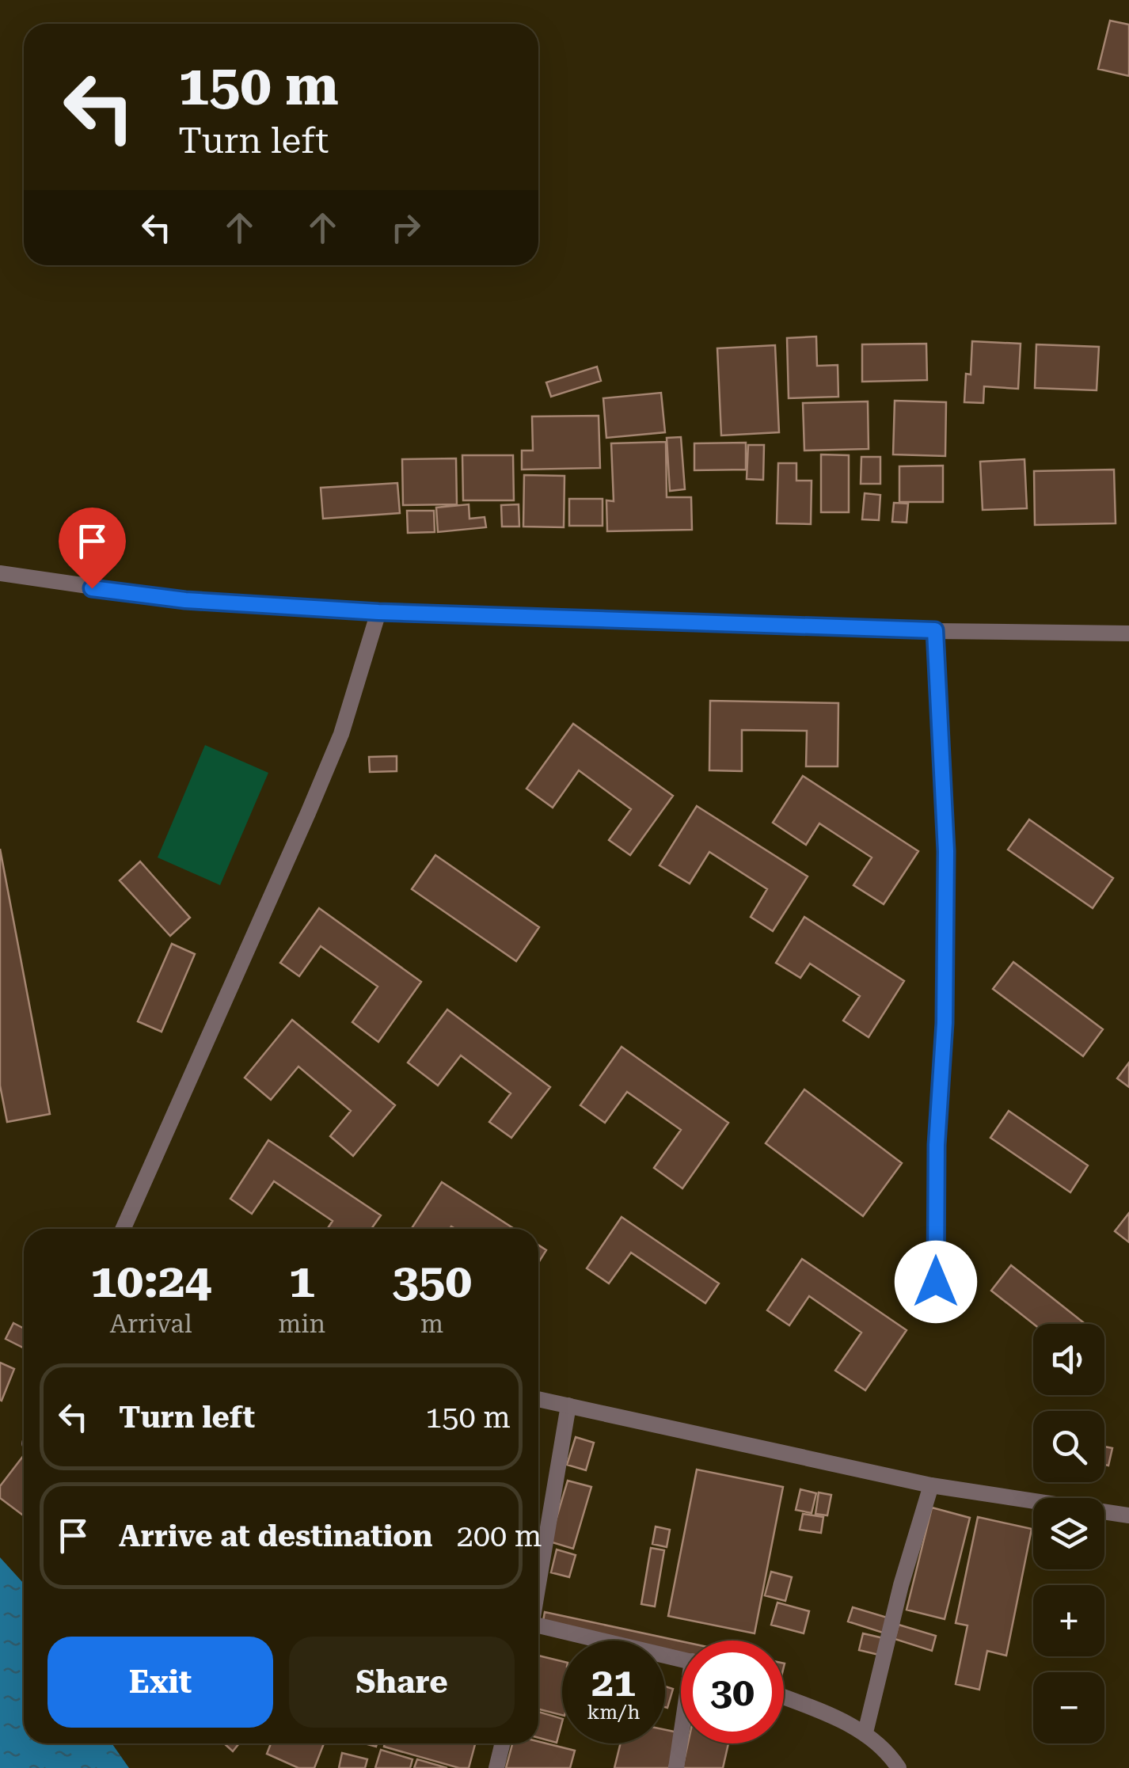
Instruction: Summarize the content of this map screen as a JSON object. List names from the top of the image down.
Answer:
{
  "page": {
    "turn": ["150 m", "Turn left"],
    "eta": [
      "10:24",
      "Arrival",
      "1",
      "min",
      "350",
      "m"
    ],
    "map_buttons": ["+", "−"],
    "list": [
      {
        "name": "Turn left",
        "value": "150 m"
      },
      {
        "name": "Arrive at destination",
        "value": "200 m"
      }
    ],
    "buttons": ["Exit", "Share"],
    "speed": "21 km/h",
    "limit": "30"
  }
}
